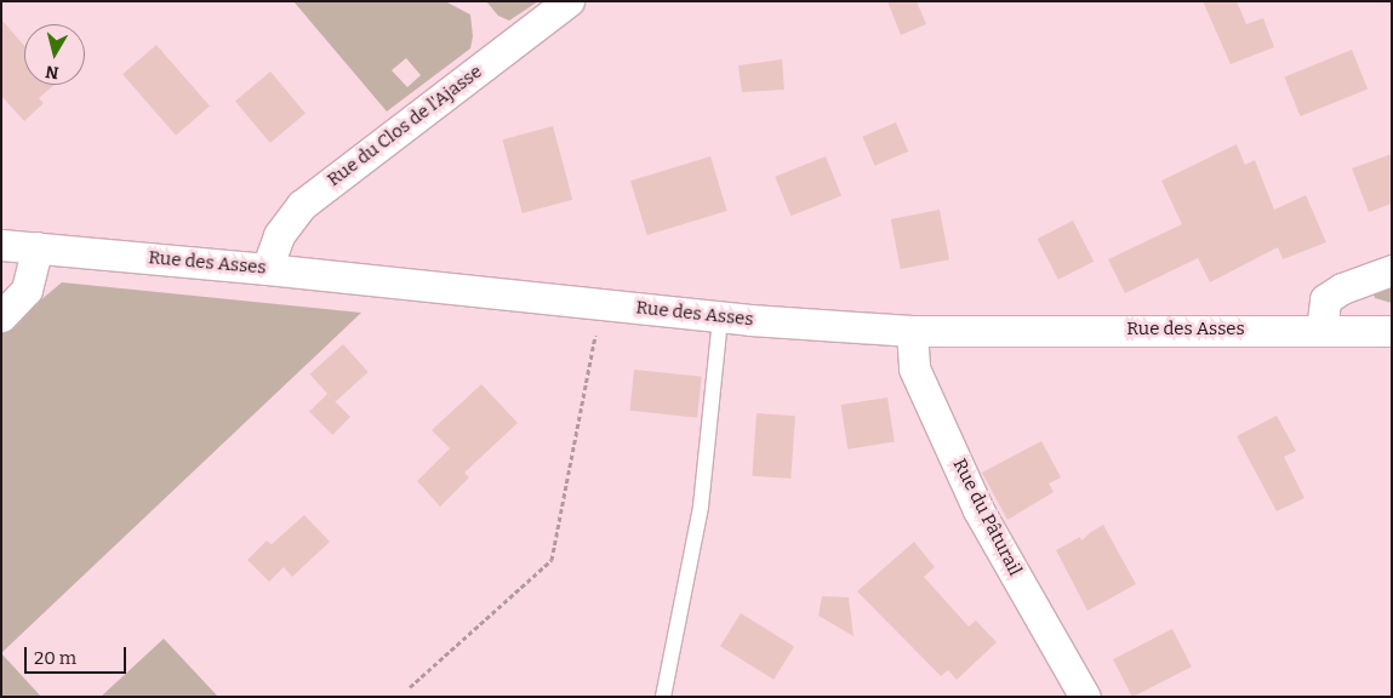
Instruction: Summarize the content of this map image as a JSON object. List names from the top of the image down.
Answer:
{
  "streets": {
    "street": ["Rue du Clos de l'Ajasse", "Rue des Asses", "Rue du Pâturail"]
  },
  "crossings": [
    ["Rue du Clos de l'Ajasse", "Rue des Asses"],
    ["Rue des Asses", "Rue du Pâturail"]
  ],
  "scale_bar": "20 m",
  "north": "bottom"
}
